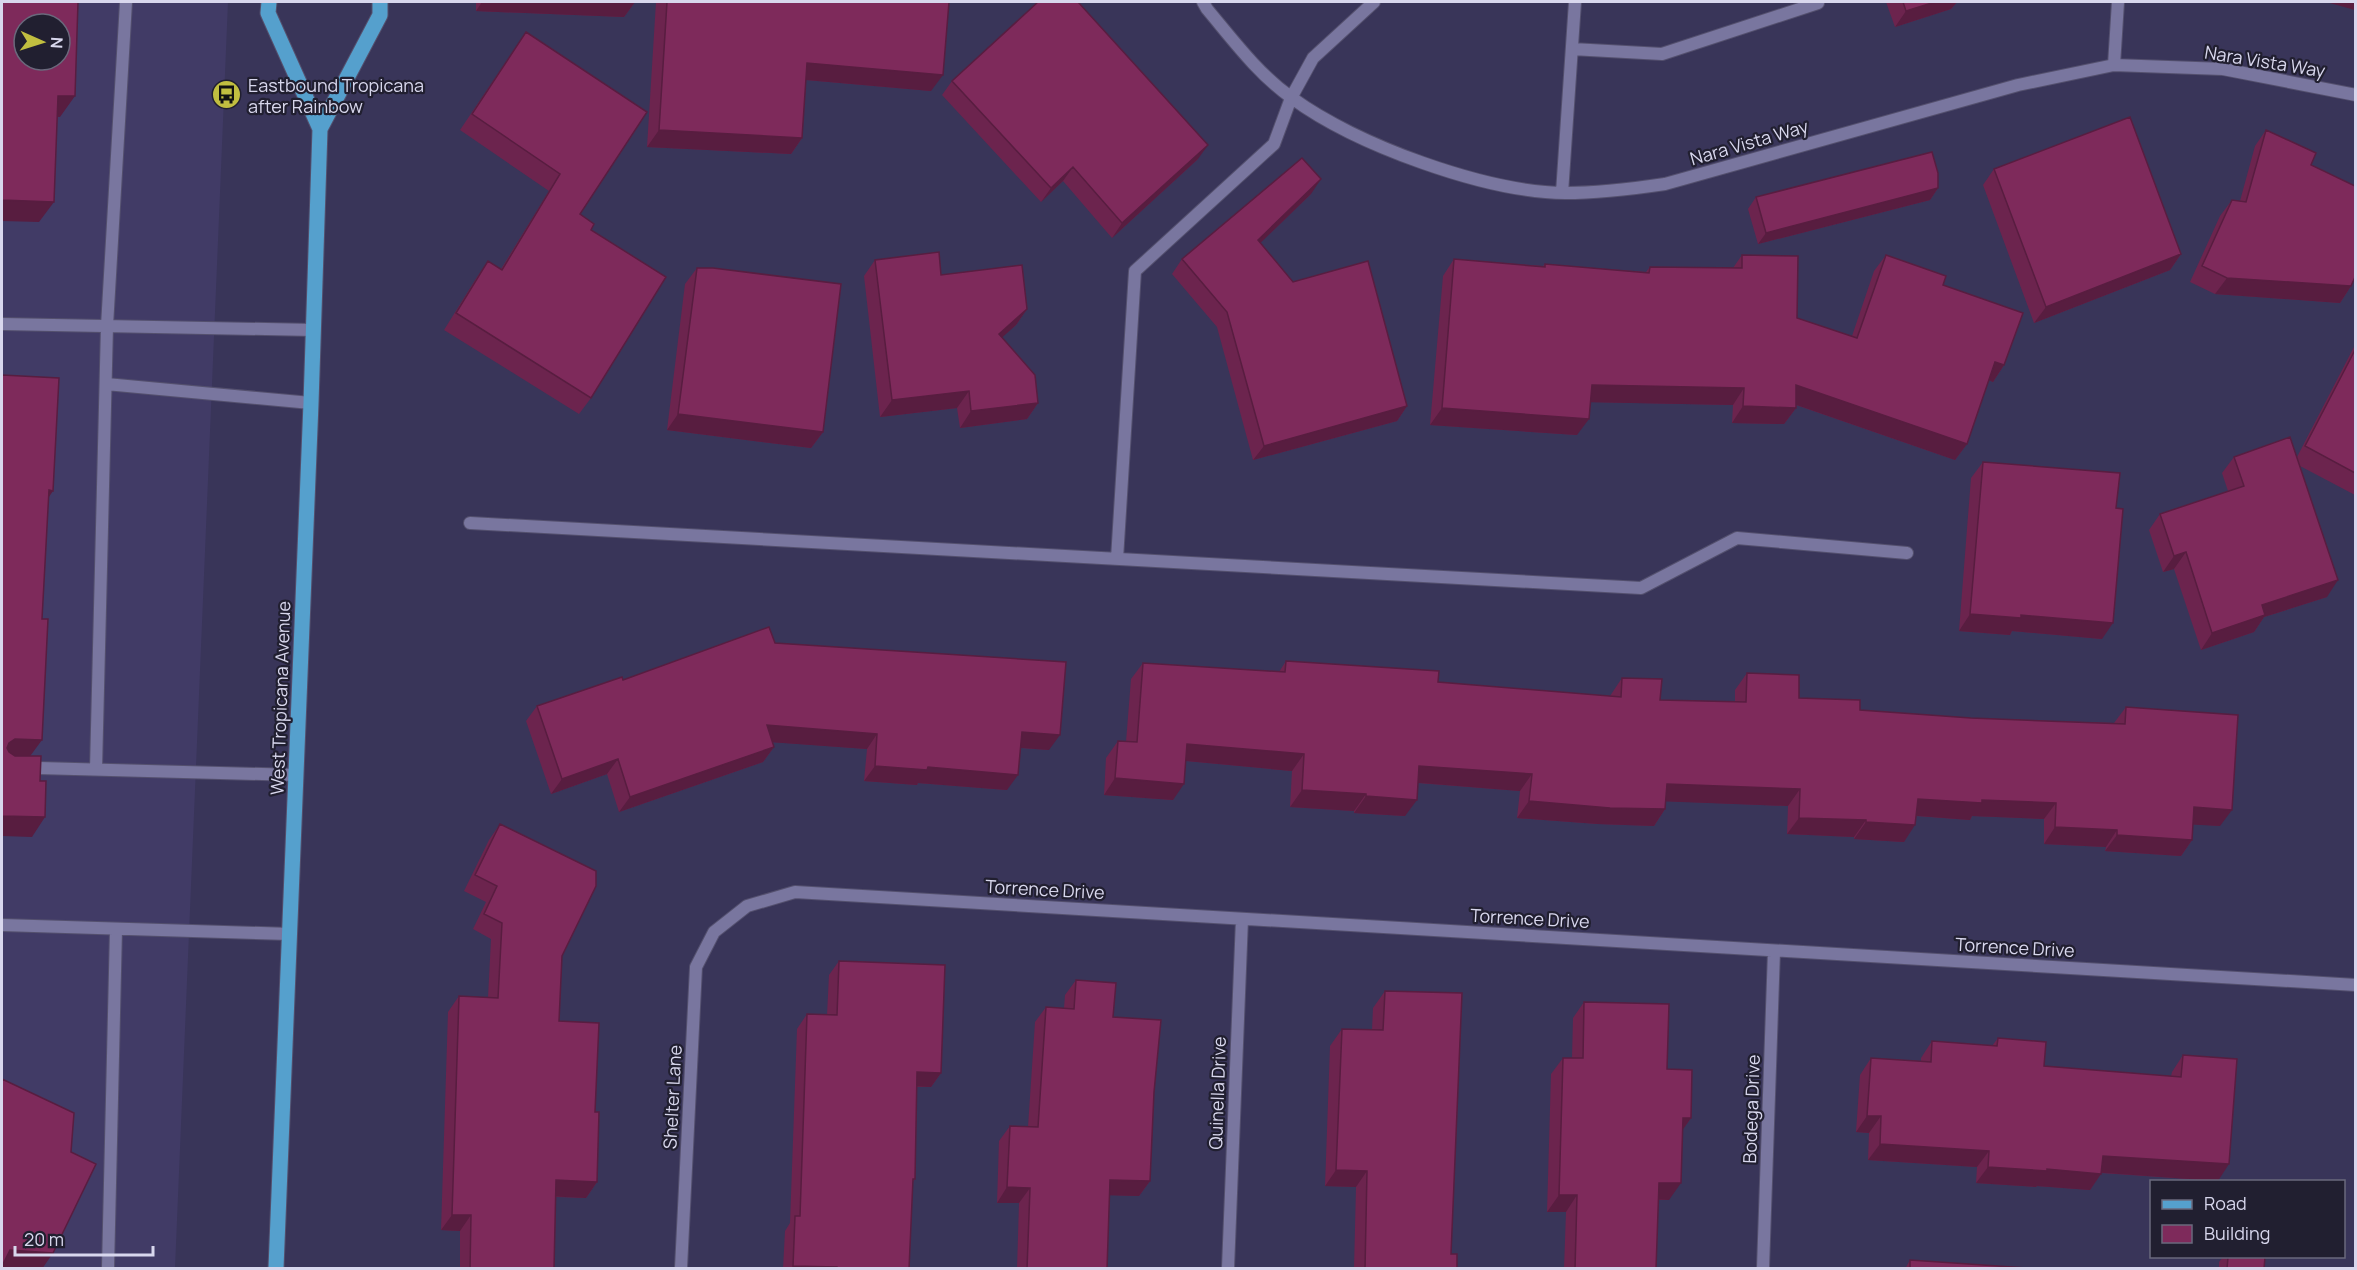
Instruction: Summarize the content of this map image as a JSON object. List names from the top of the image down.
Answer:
{
  "streets": {
    "main road": ["West Tropicana Avenue"],
    "street": [
      "Nara Vista Way",
      "Torrence Drive",
      "Quinella Drive",
      "Shelter Lane",
      "Bodega Drive"
    ]
  },
  "crossings": [
    ["Torrence Drive", "Quinella Drive"],
    ["Torrence Drive", "Shelter Lane"],
    ["Torrence Drive", "Bodega Drive"]
  ],
  "places": {
    "bus stop": ["Eastbound Tropicana after Rainbow"]
  },
  "legend": ["Road", "Building"],
  "scale_bar": "20 m",
  "north": "right"
}
